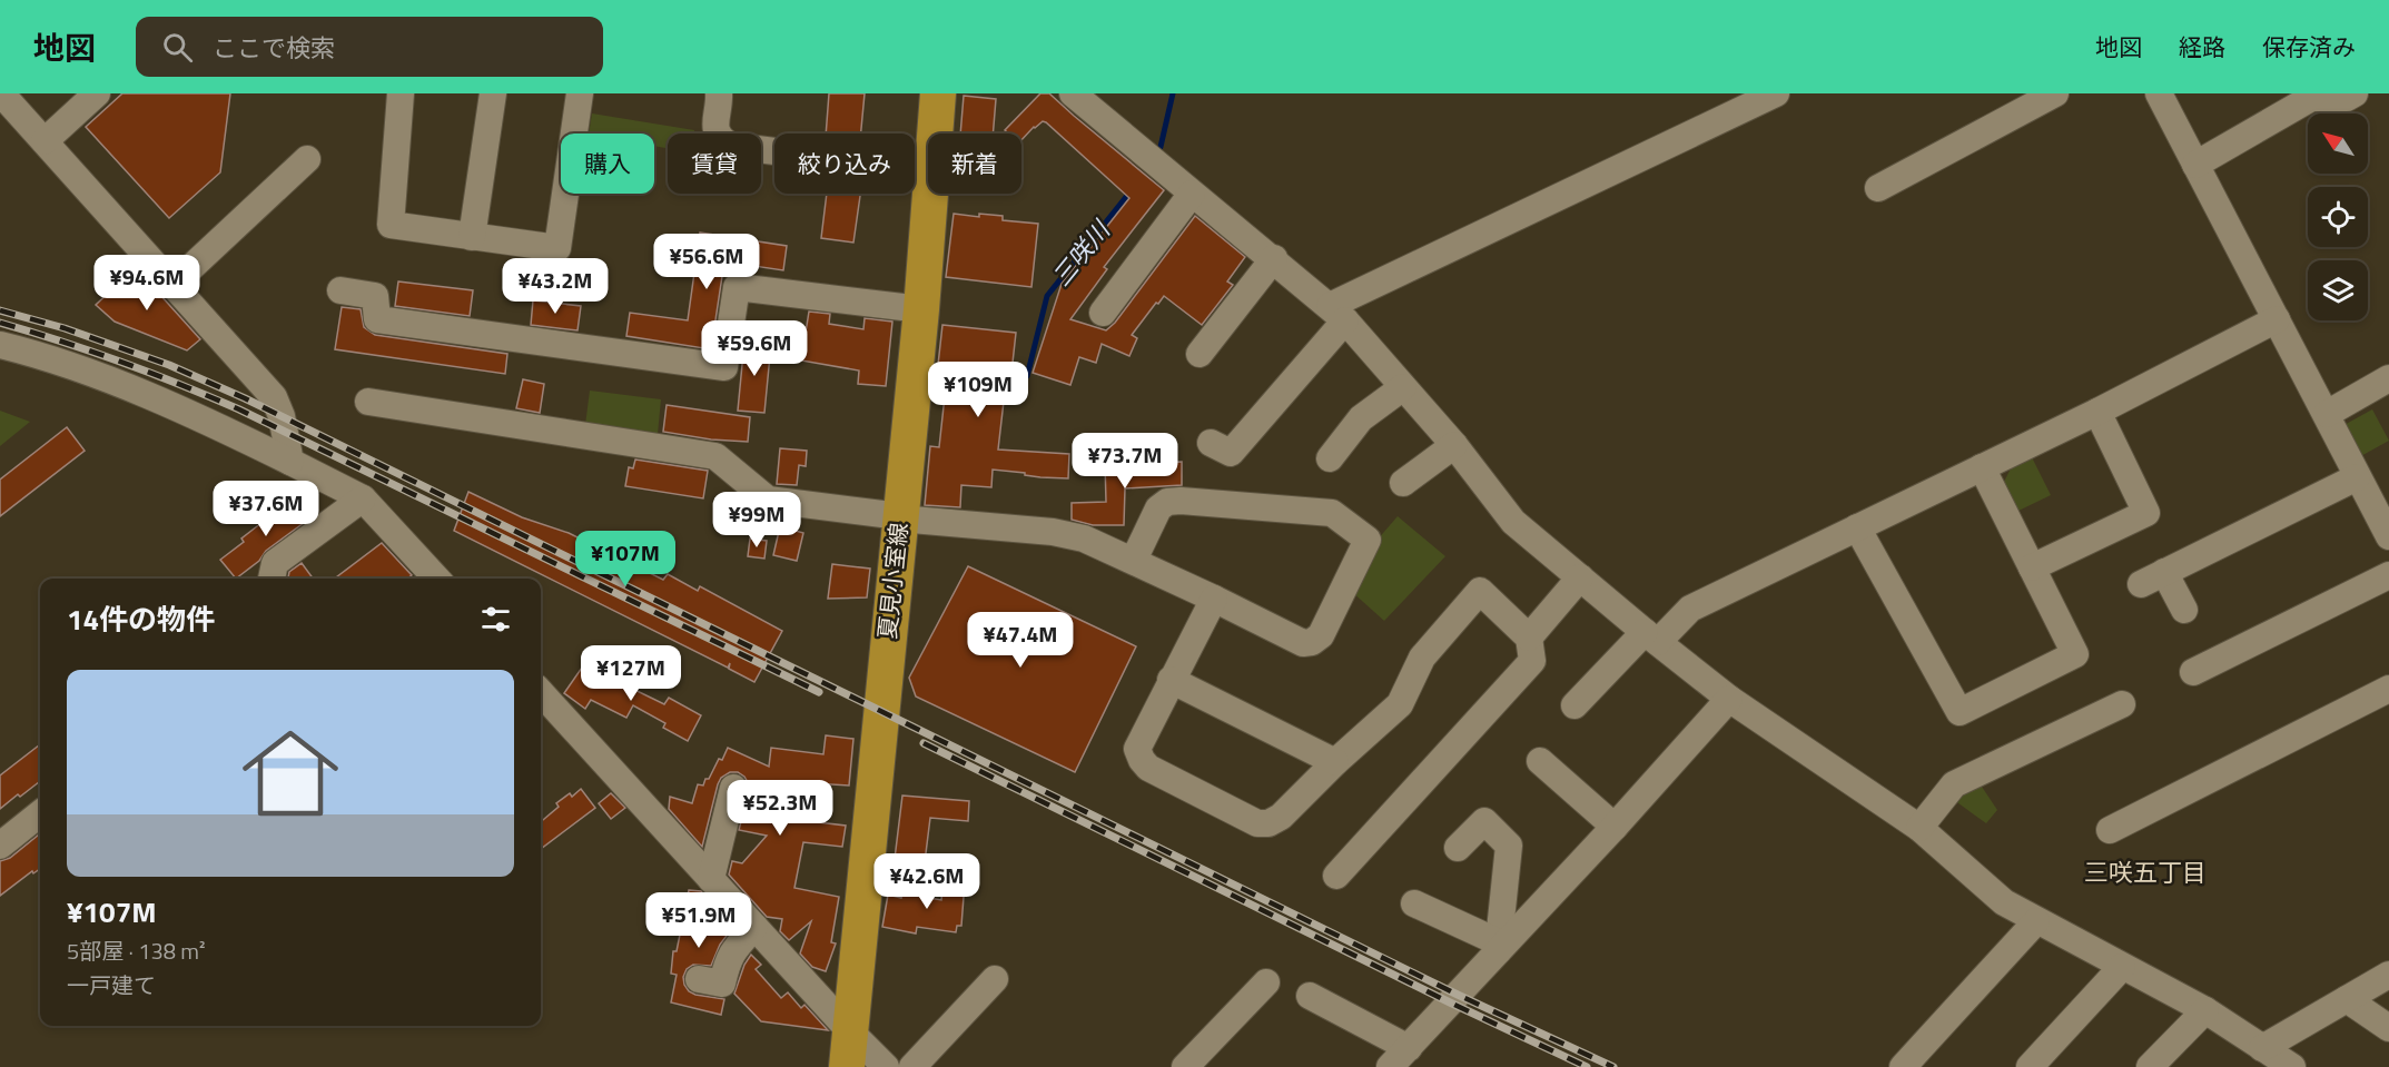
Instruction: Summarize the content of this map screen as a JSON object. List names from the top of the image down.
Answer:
{
  "streets": {
    "main road": ["夏見小室線"]
  },
  "districts": ["三咲五丁目"],
  "water": ["三咲川"],
  "north": "top left",
  "page": {
    "header": "地図",
    "search": "ここで検索",
    "nav": ["地図", "経路", "保存済み"],
    "chip": [
      "購入",
      "賃貸",
      "絞り込み",
      "新着"
    ],
    "price": [
      "¥56.6M",
      "¥94.6M",
      "¥43.2M",
      "¥59.6M",
      "¥109M",
      "¥73.7M",
      "¥37.6M",
      "¥99M",
      "¥107M",
      "¥47.4M",
      "¥127M",
      "¥52.3M",
      "¥42.6M",
      "¥51.9M"
    ],
    "heading": "14件の物件",
    "list": [
      {
        "name": "¥107M",
        "note": "5部屋 · 138 m² · 一戸建て"
      }
    ]
  }
}
